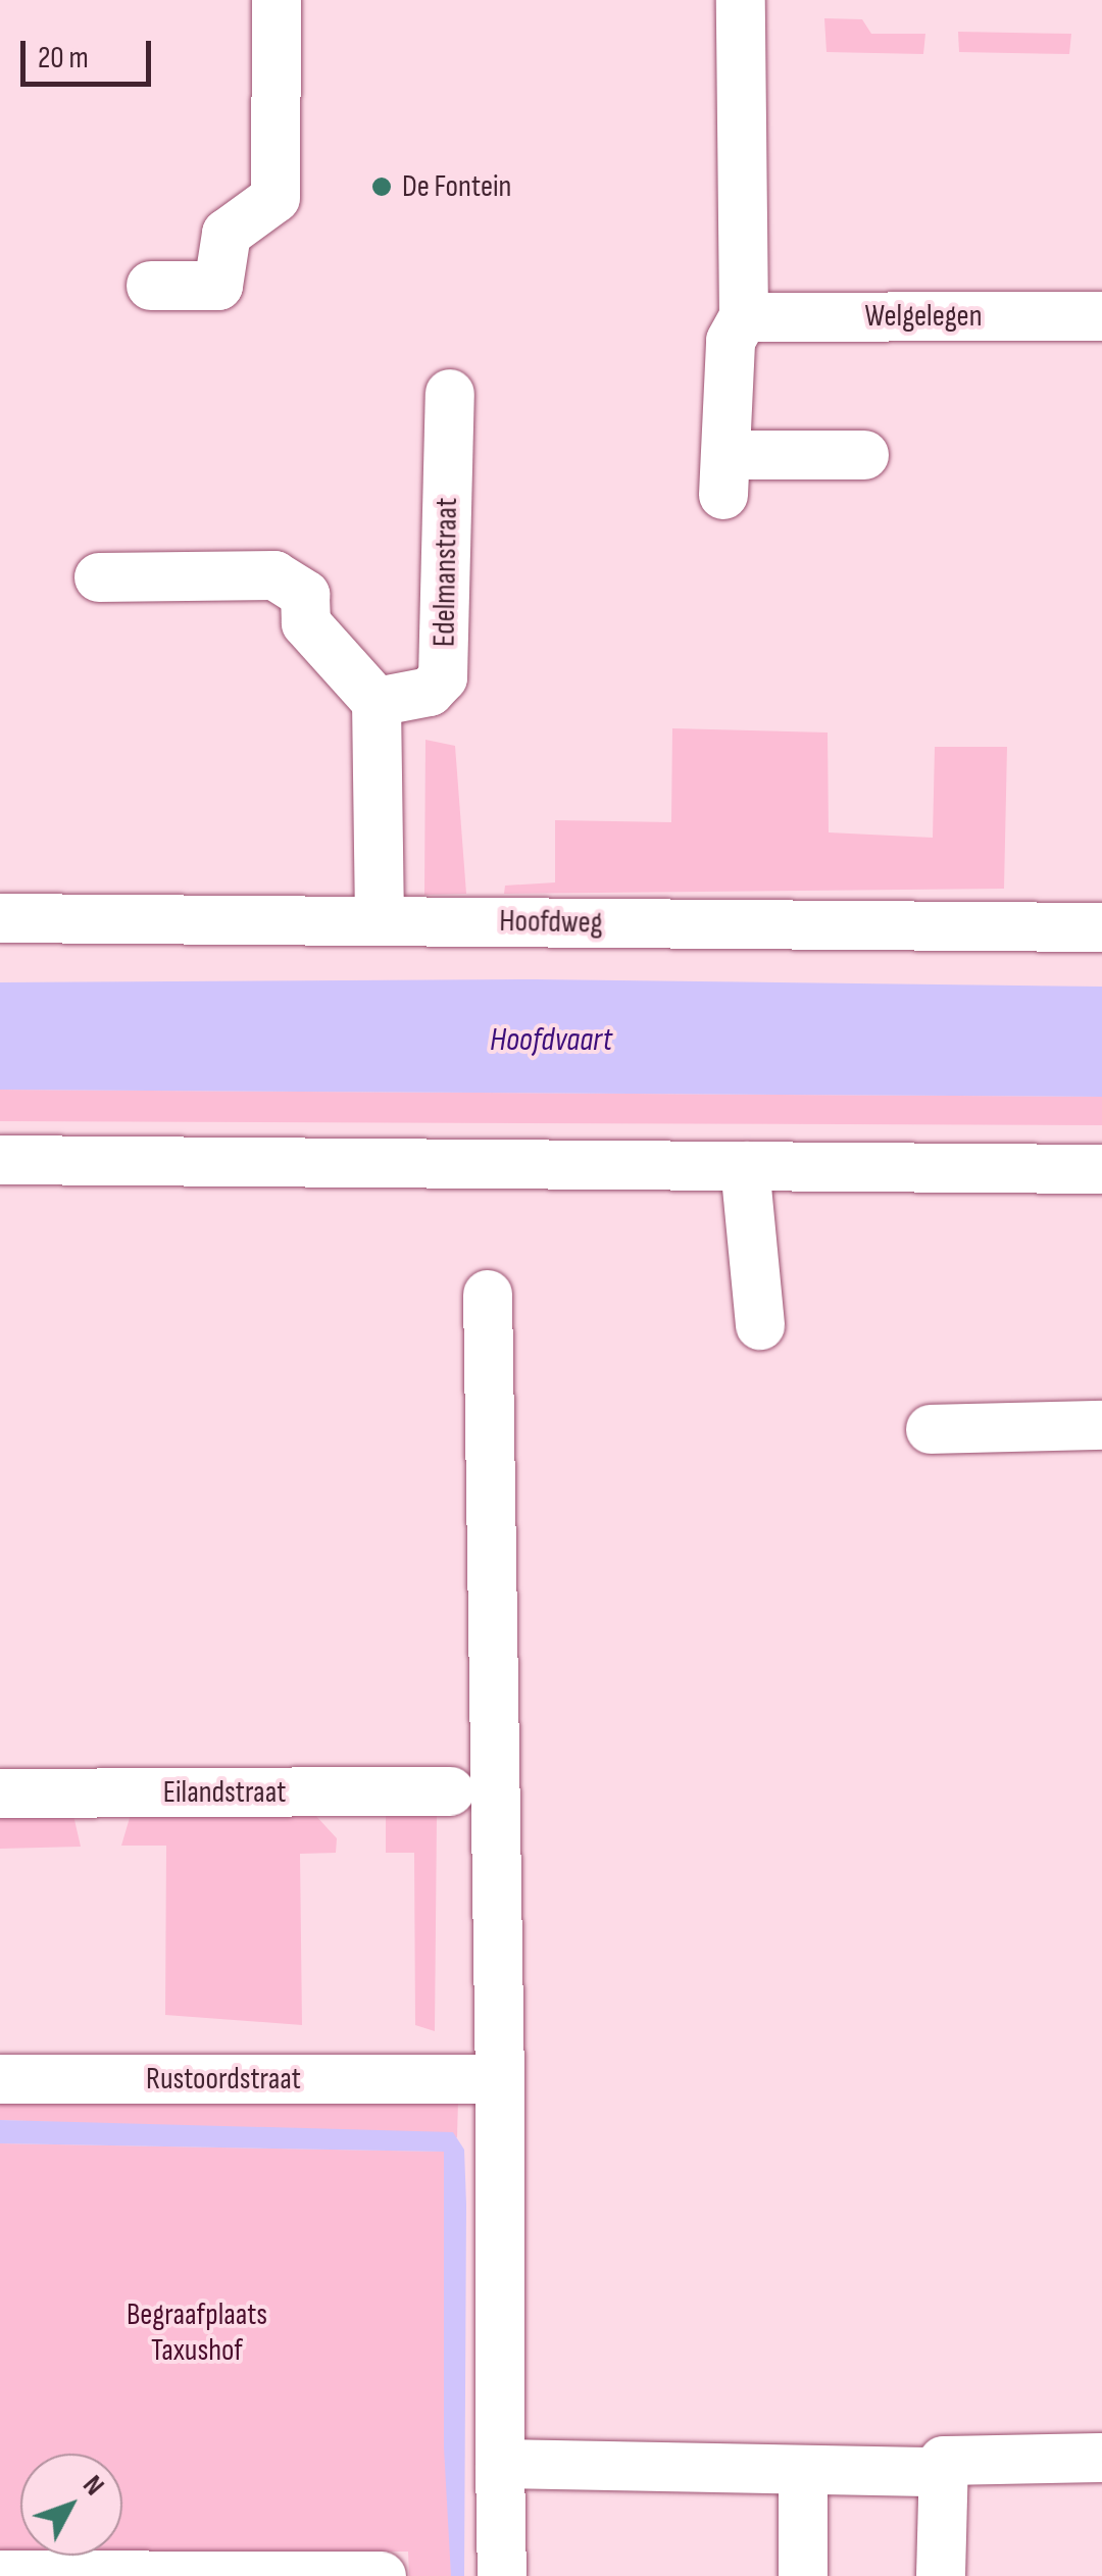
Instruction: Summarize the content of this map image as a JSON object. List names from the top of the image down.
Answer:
{
  "streets": {
    "street": [
      "Welgelegen",
      "Edelmanstraat",
      "Hoofdweg",
      "Eilandstraat",
      "Rustoordstraat"
    ]
  },
  "water": ["Hoofdvaart"],
  "parks": ["Begraafplaats Taxushof"],
  "places": ["De Fontein"],
  "scale_bar": "20 m",
  "north": "top right"
}
